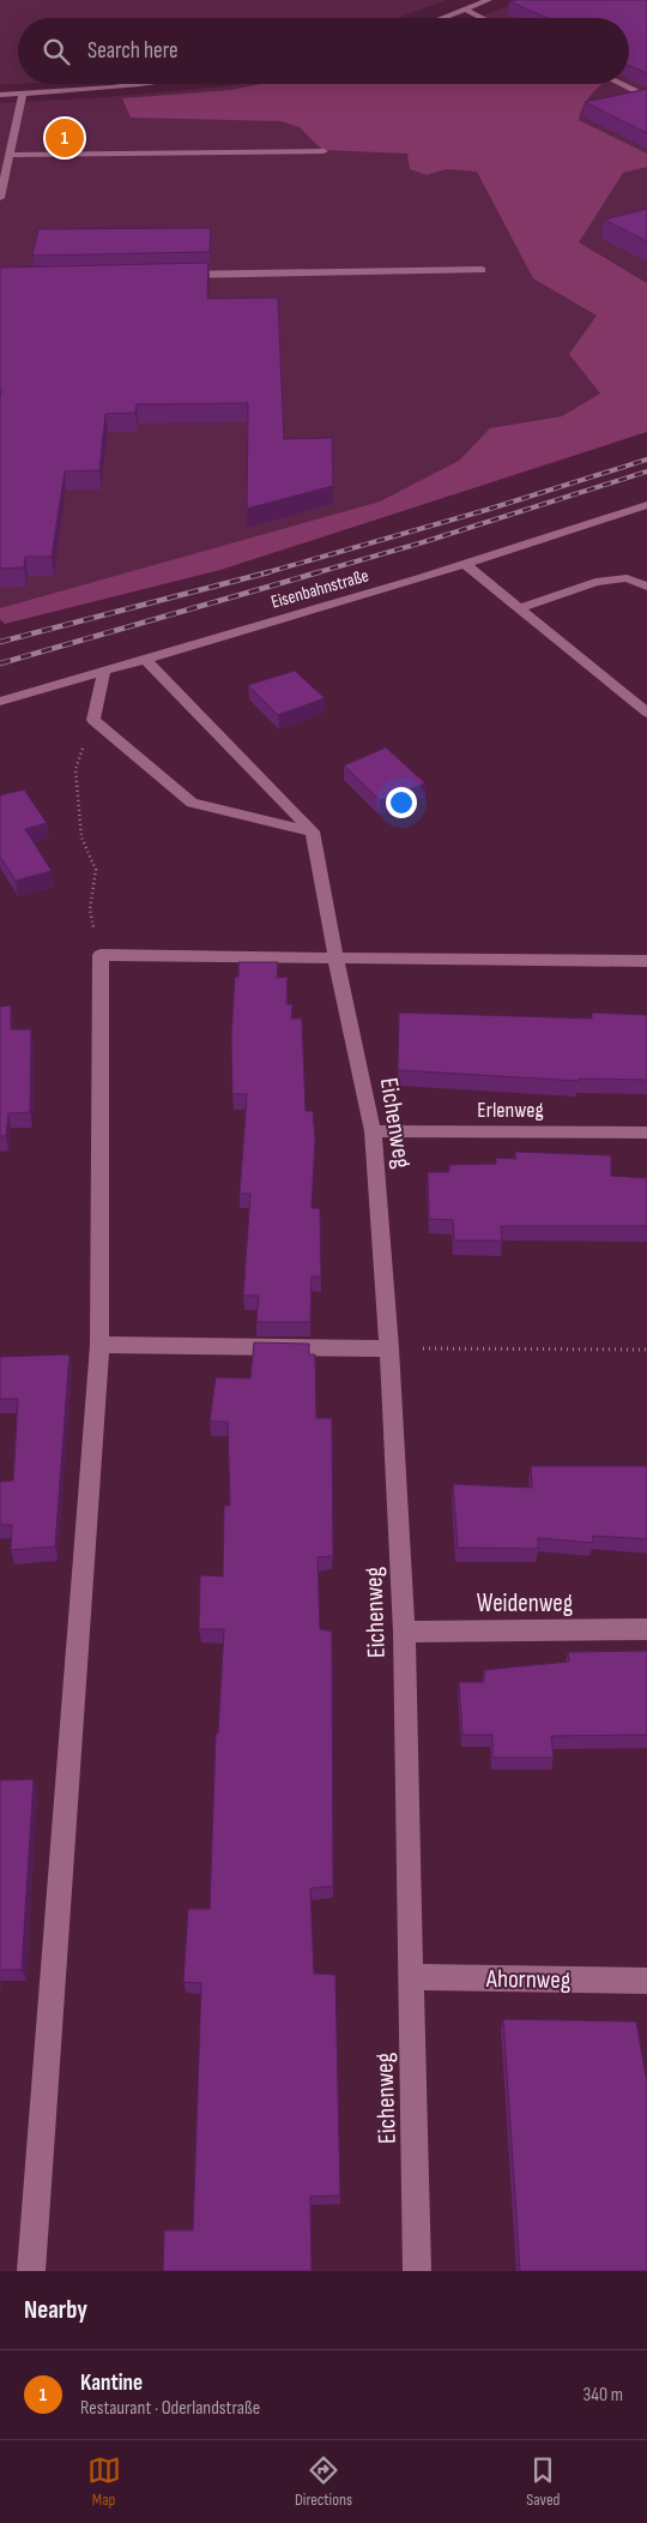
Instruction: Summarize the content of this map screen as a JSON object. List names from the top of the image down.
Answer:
{
  "streets": {
    "street": [
      "Eisenbahnstraße",
      "Erlenweg",
      "Eichenweg",
      "Weidenweg",
      "Ahornweg"
    ]
  },
  "crossings": [
    ["Erlenweg", "Eichenweg"],
    ["Eichenweg", "Weidenweg"],
    ["Eichenweg", "Ahornweg"]
  ],
  "page": {
    "search": "Search here",
    "pins": "1",
    "heading": "Nearby",
    "list": [
      {
        "mark": "1",
        "name": "Kantine",
        "note": "Restaurant · Oderlandstraße",
        "value": "340 m"
      }
    ],
    "nav": ["Map", "Directions", "Saved"]
  }
}
